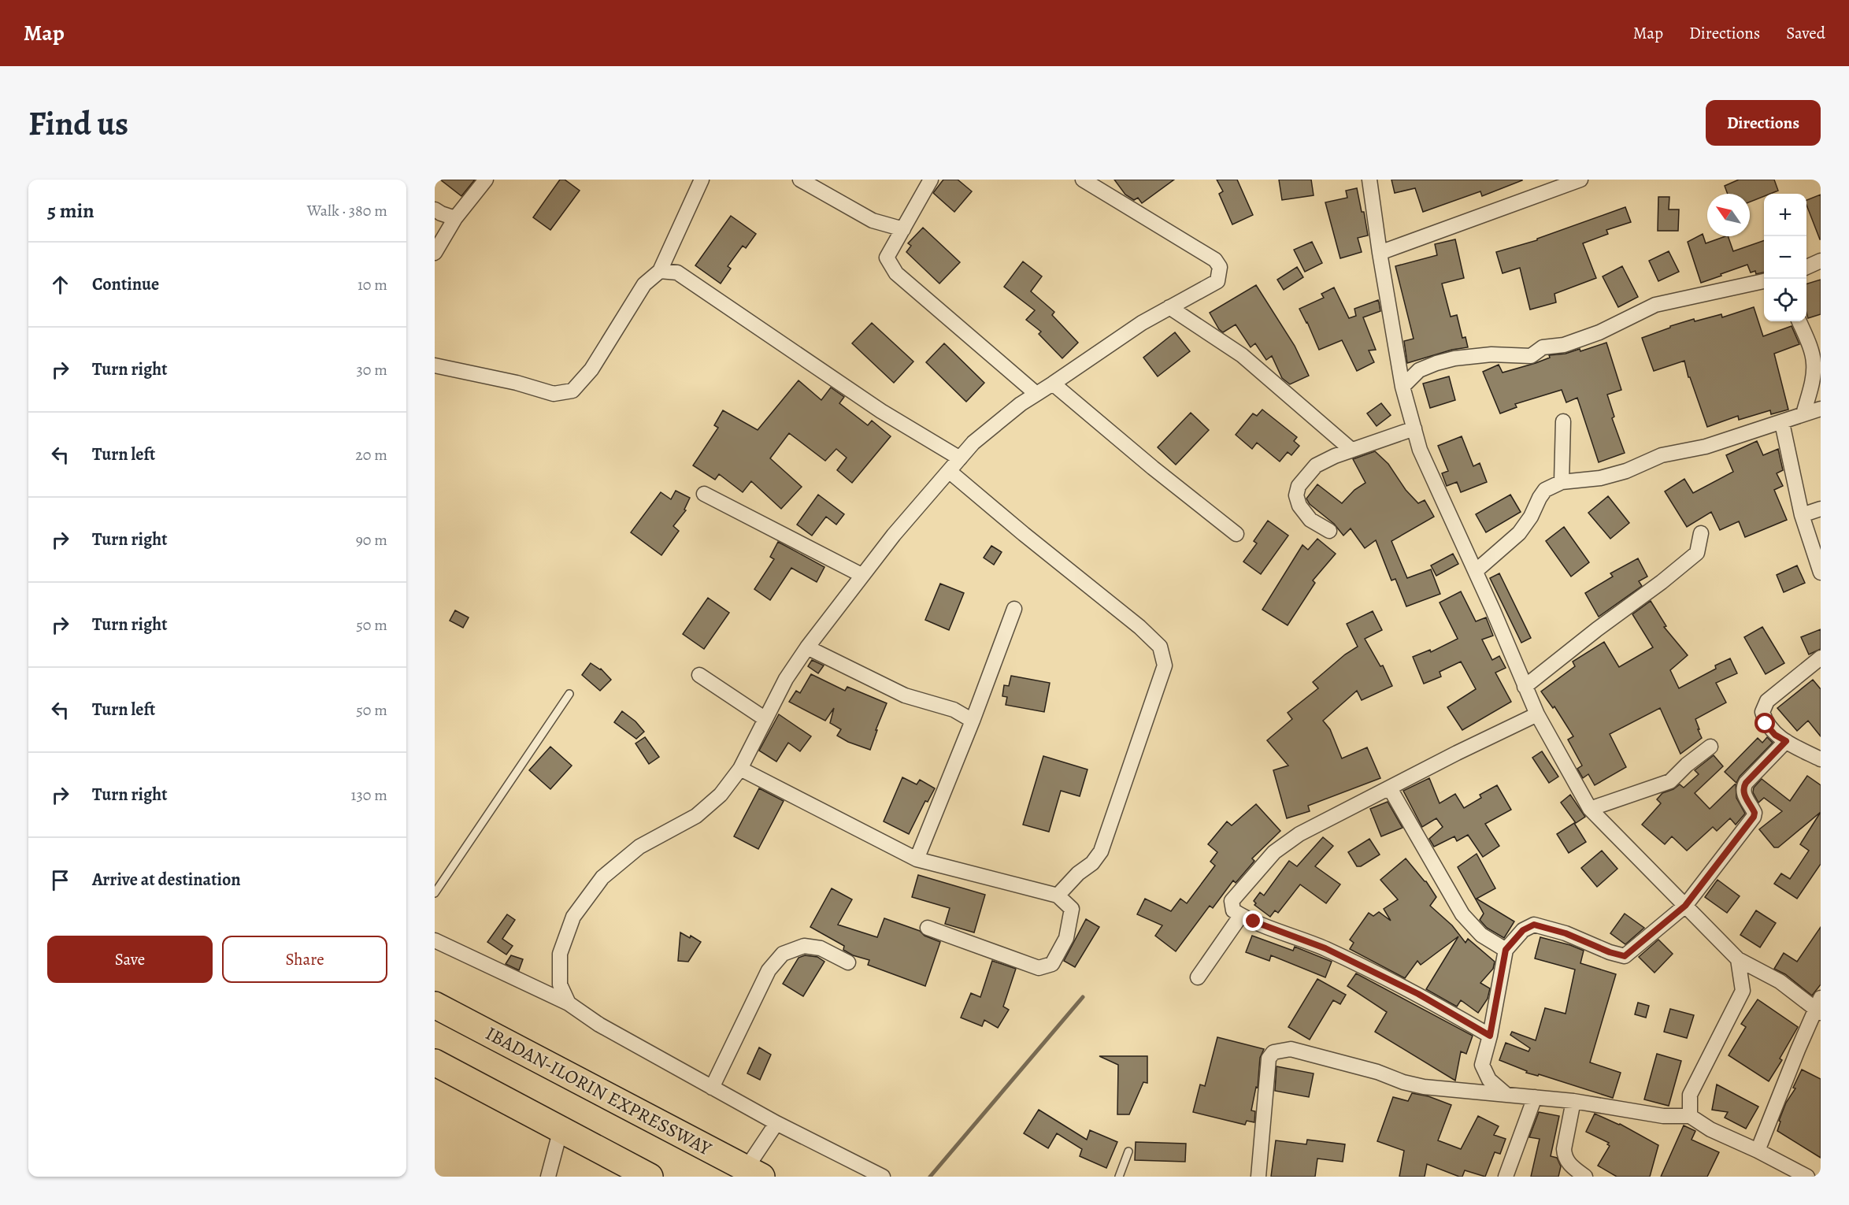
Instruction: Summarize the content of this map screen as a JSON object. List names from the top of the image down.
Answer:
{
  "streets": {
    "highway": ["IBADAN-ILORIN EXPRESSWAY"]
  },
  "north": "top left",
  "page": {
    "header": "Map",
    "nav": ["Map", "Directions", "Saved"],
    "buttons": [
      "Directions",
      ["Save", "Share"]
    ],
    "title": "Find us",
    "heading": ["5 min", "Walk · 380 m"],
    "map_buttons": ["+", "−"],
    "list": [
      ["Continue", "10 m"],
      ["Turn right", "30 m"],
      ["Turn left", "20 m"],
      ["Turn right", "90 m"],
      ["Turn right", "50 m"],
      ["Turn left", "50 m"],
      ["Turn right", "130 m"],
      "Arrive at destination"
    ]
  }
}
